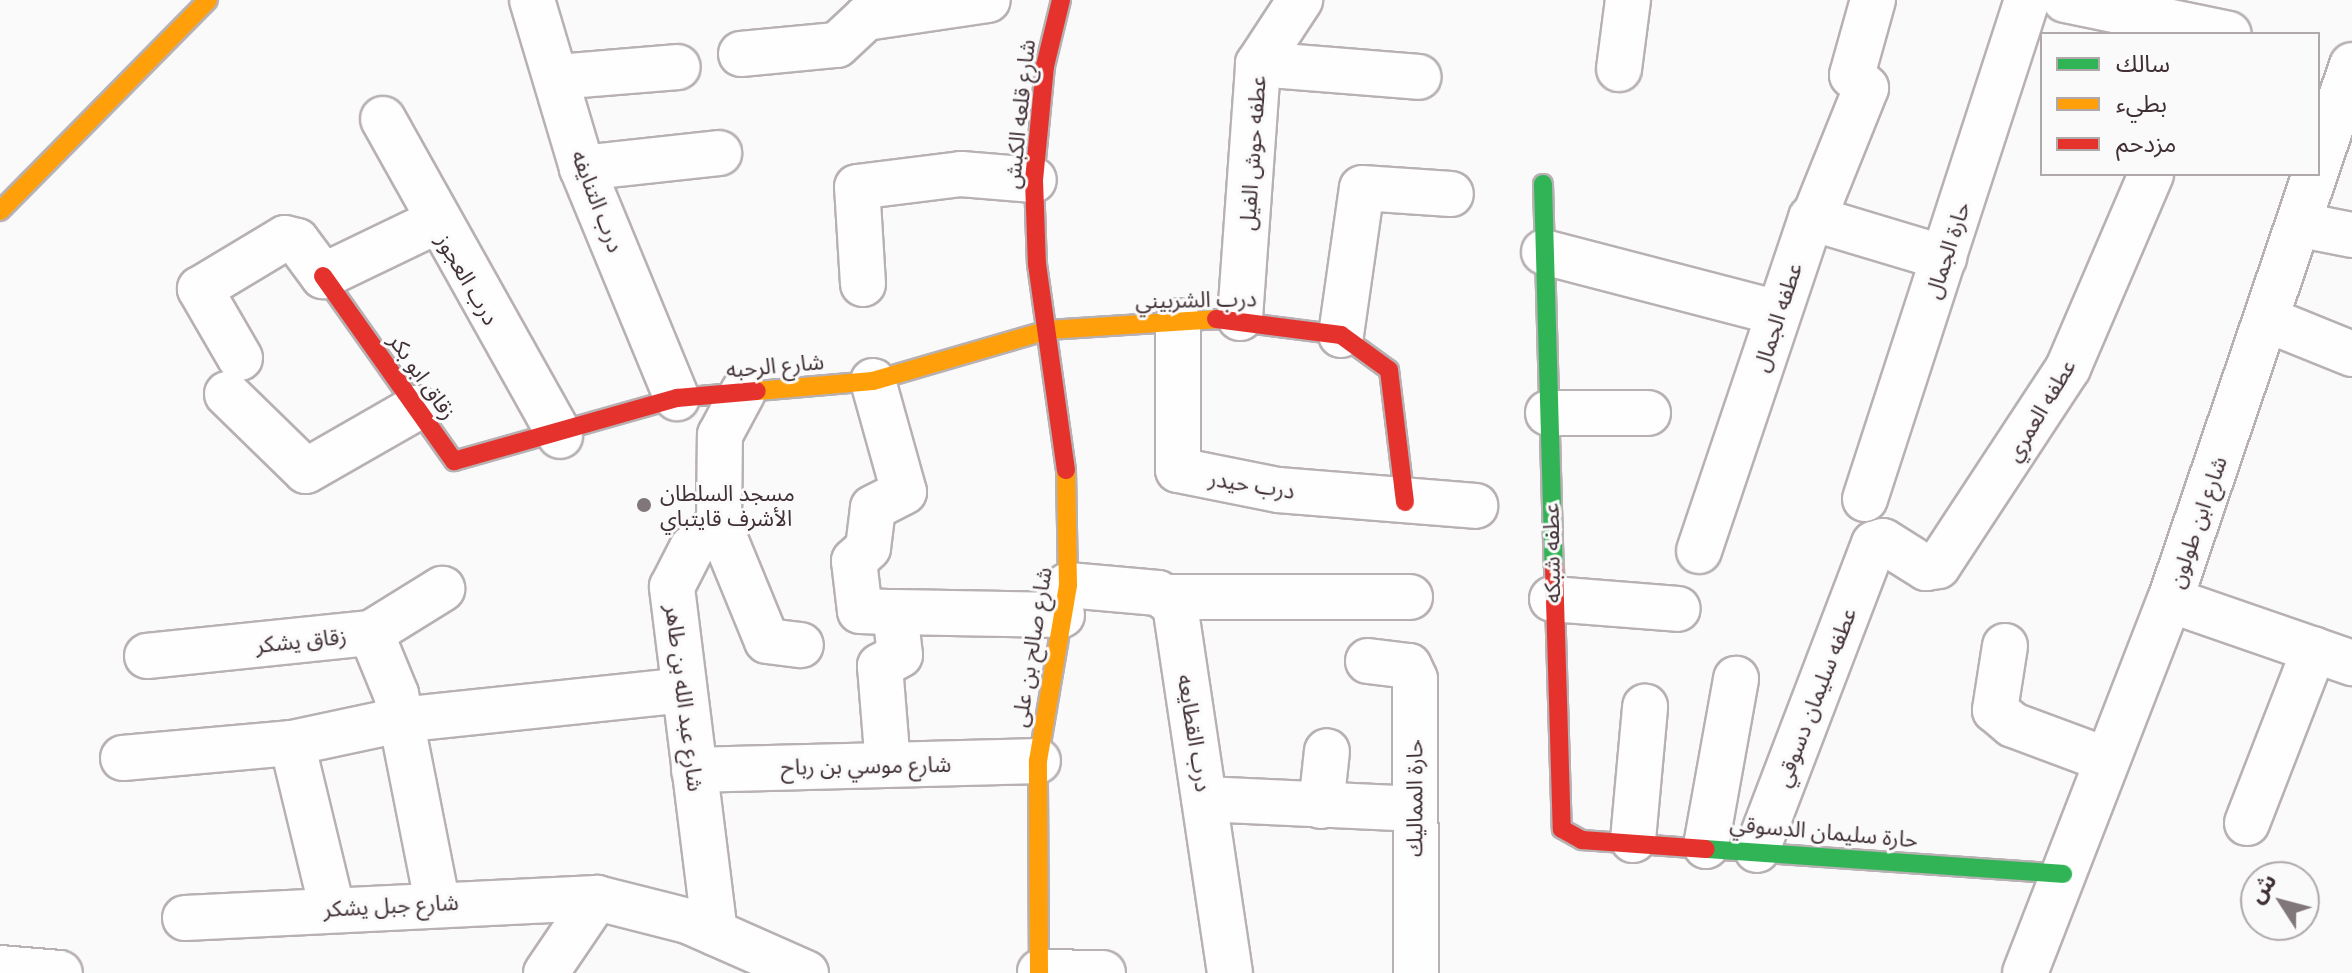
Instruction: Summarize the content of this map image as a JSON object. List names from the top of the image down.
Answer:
{
  "streets": {
    "street": [
      "شارع قلعه الكبش",
      "عطفه حوش الفيل",
      "درب التنايفه",
      "حارة الجمال",
      "درب العجوز",
      "درب الشربيني",
      "عطفه الجمال",
      "شارع الرحبه",
      "زقاق ابو بكر",
      "عطفه العمري",
      "درب حيدر",
      "شارع ابن طولون",
      "عطفه شبكه",
      "زقاق يشكر",
      "شارع صالح بن على",
      "عطفه سليمان دسوقي",
      "شارع عبد الله بن طاهر",
      "درب القطايعه",
      "شارع موسي بن رباح",
      "حارة المماليك",
      "حارة سليمان الدسوقي",
      "شارع جبل يشكر"
    ]
  },
  "crossings": [
    ["شارع قلعه الكبش", "درب الشربيني"],
    ["شارع قلعه الكبش", "شارع الرحبه"],
    ["شارع قلعه الكبش", "شارع صالح بن على"],
    ["عطفه حوش الفيل", "درب الشربيني"],
    ["درب التنايفه", "شارع الرحبه"],
    ["درب العجوز", "شارع الرحبه"],
    ["درب الشربيني", "شارع الرحبه"],
    ["درب الشربيني", "درب حيدر"],
    ["درب الشربيني", "شارع صالح بن على"],
    ["شارع الرحبه", "زقاق ابو بكر"],
    ["شارع الرحبه", "شارع صالح بن على"],
    ["عطفه العمري", "عطفه سليمان دسوقي"],
    ["شارع ابن طولون", "حارة سليمان الدسوقي"],
    ["عطفه شبكه", "حارة سليمان الدسوقي"],
    ["شارع صالح بن على", "شارع موسي بن رباح"],
    ["عطفه سليمان دسوقي", "حارة سليمان الدسوقي"],
    ["شارع عبد الله بن طاهر", "شارع موسي بن رباح"],
    ["شارع عبد الله بن طاهر", "شارع جبل يشكر"]
  ],
  "places": ["مسجد السلطان الأشرف قايتباي"],
  "legend": ["سالك", "بطيء", "مزدحم"],
  "north": "top left"
}
